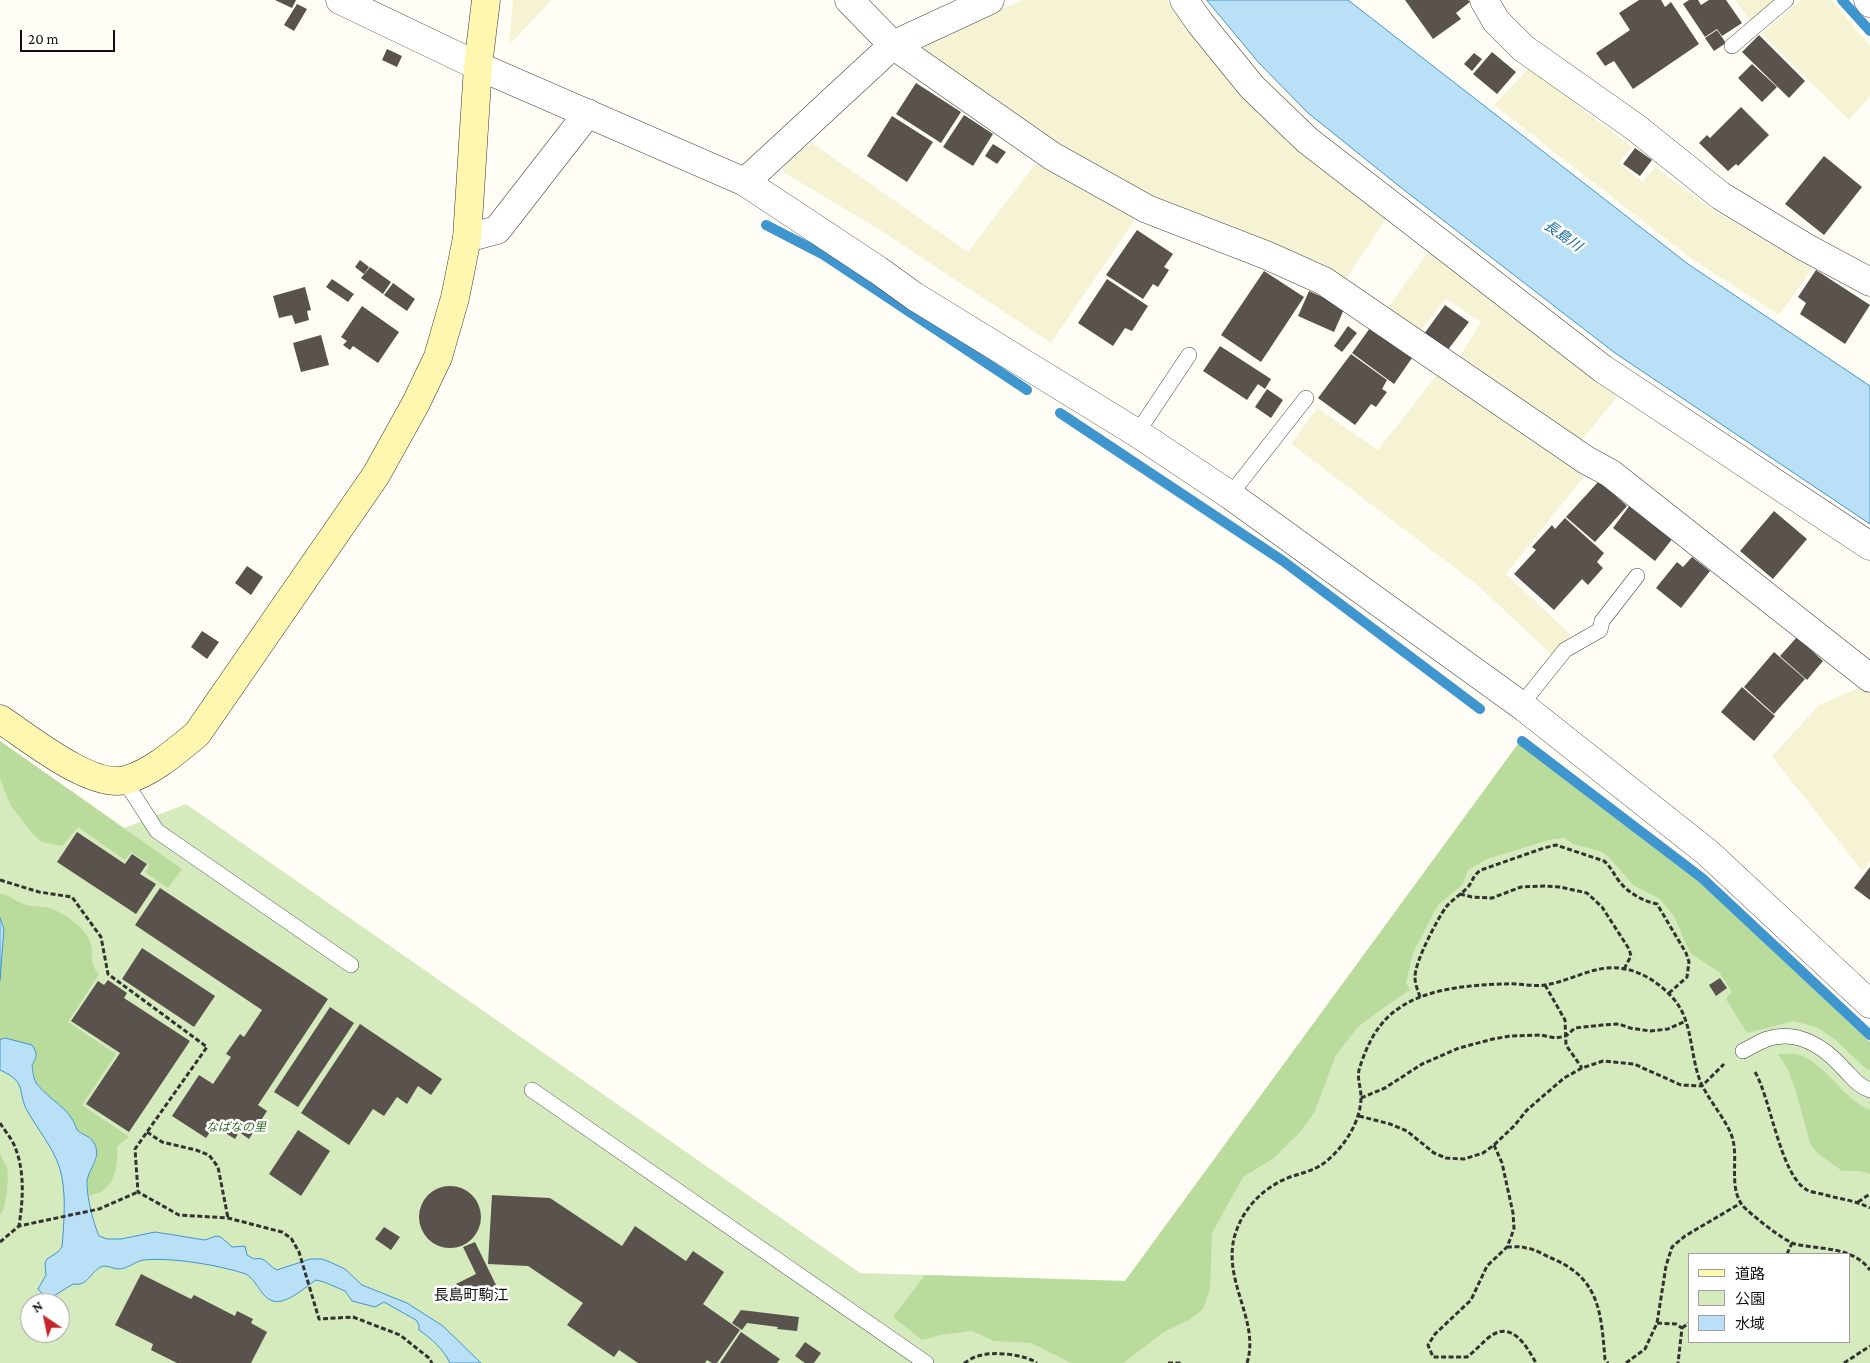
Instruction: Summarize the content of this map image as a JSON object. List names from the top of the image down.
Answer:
{
  "districts": ["長島町駒江"],
  "water": ["長島川"],
  "parks": ["なばなの里"],
  "legend": ["道路", "公園", "水域"],
  "scale_bar": "20 m",
  "north": "top left"
}
